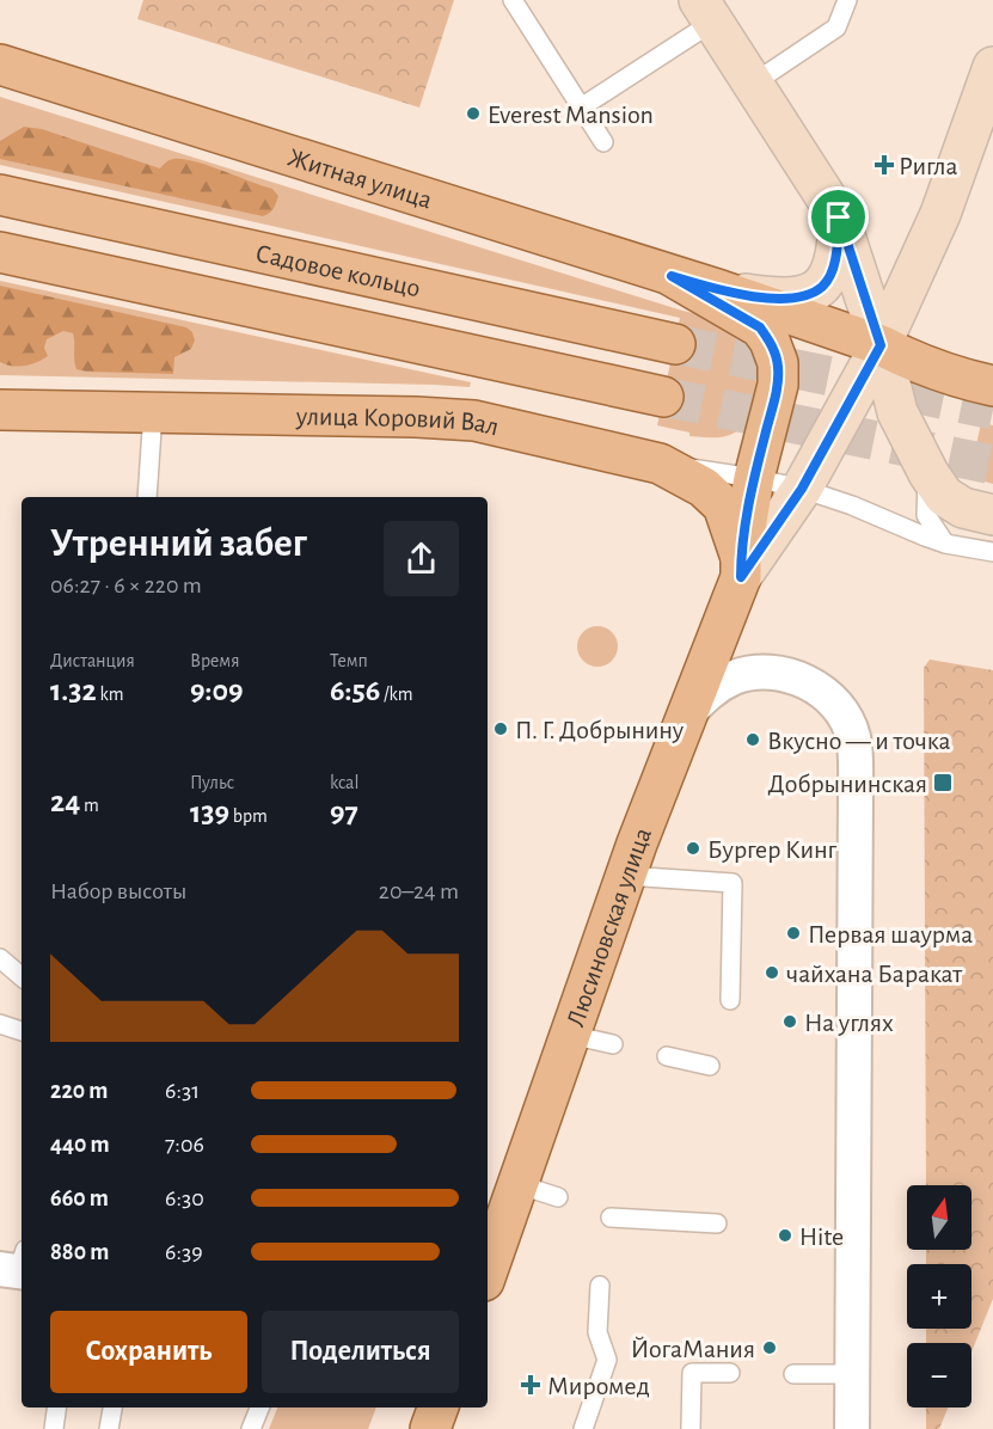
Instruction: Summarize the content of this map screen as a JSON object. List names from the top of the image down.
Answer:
{
  "streets": {
    "main road": [
      "Житная улица",
      "Садовое кольцо",
      "улица Коровий Вал",
      "Люсиновская улица"
    ]
  },
  "crossings": [
    ["Житная улица", "Люсиновская улица"],
    ["улица Коровий Вал", "Люсиновская улица"]
  ],
  "places": {
    "other": [
      "Everest Mansion",
      "П. Г. Добрынину",
      "Вкусно — и точка",
      "Бургер Кинг",
      "Первая шаурма",
      "чайхана Баракат",
      "На углях",
      "Hite",
      "ЙогаМания"
    ],
    "health": ["Ригла", "Миромед"],
    "transit": ["Добрынинская"]
  },
  "north": "top",
  "page": {
    "heading": ["Утренний забег", "06:27 · 6 × 220 m"],
    "stats": [
      ["Дистанция", "1.32 km"],
      ["Время", "9:09"],
      ["Темп", "6:56 /km"],
      ["24 m"],
      ["Пульс", "139 bpm"],
      ["kcal", "97"]
    ],
    "chart": ["Набор высоты", "20–24 m"],
    "list": [
      {
        "name": "220 m",
        "note": "6:31"
      },
      {
        "name": "440 m",
        "note": "7:06"
      },
      {
        "name": "660 m",
        "note": "6:30"
      },
      {
        "name": "880 m",
        "note": "6:39"
      }
    ],
    "map_buttons": ["+", "−"],
    "buttons": ["Сохранить", "Поделиться"]
  }
}
